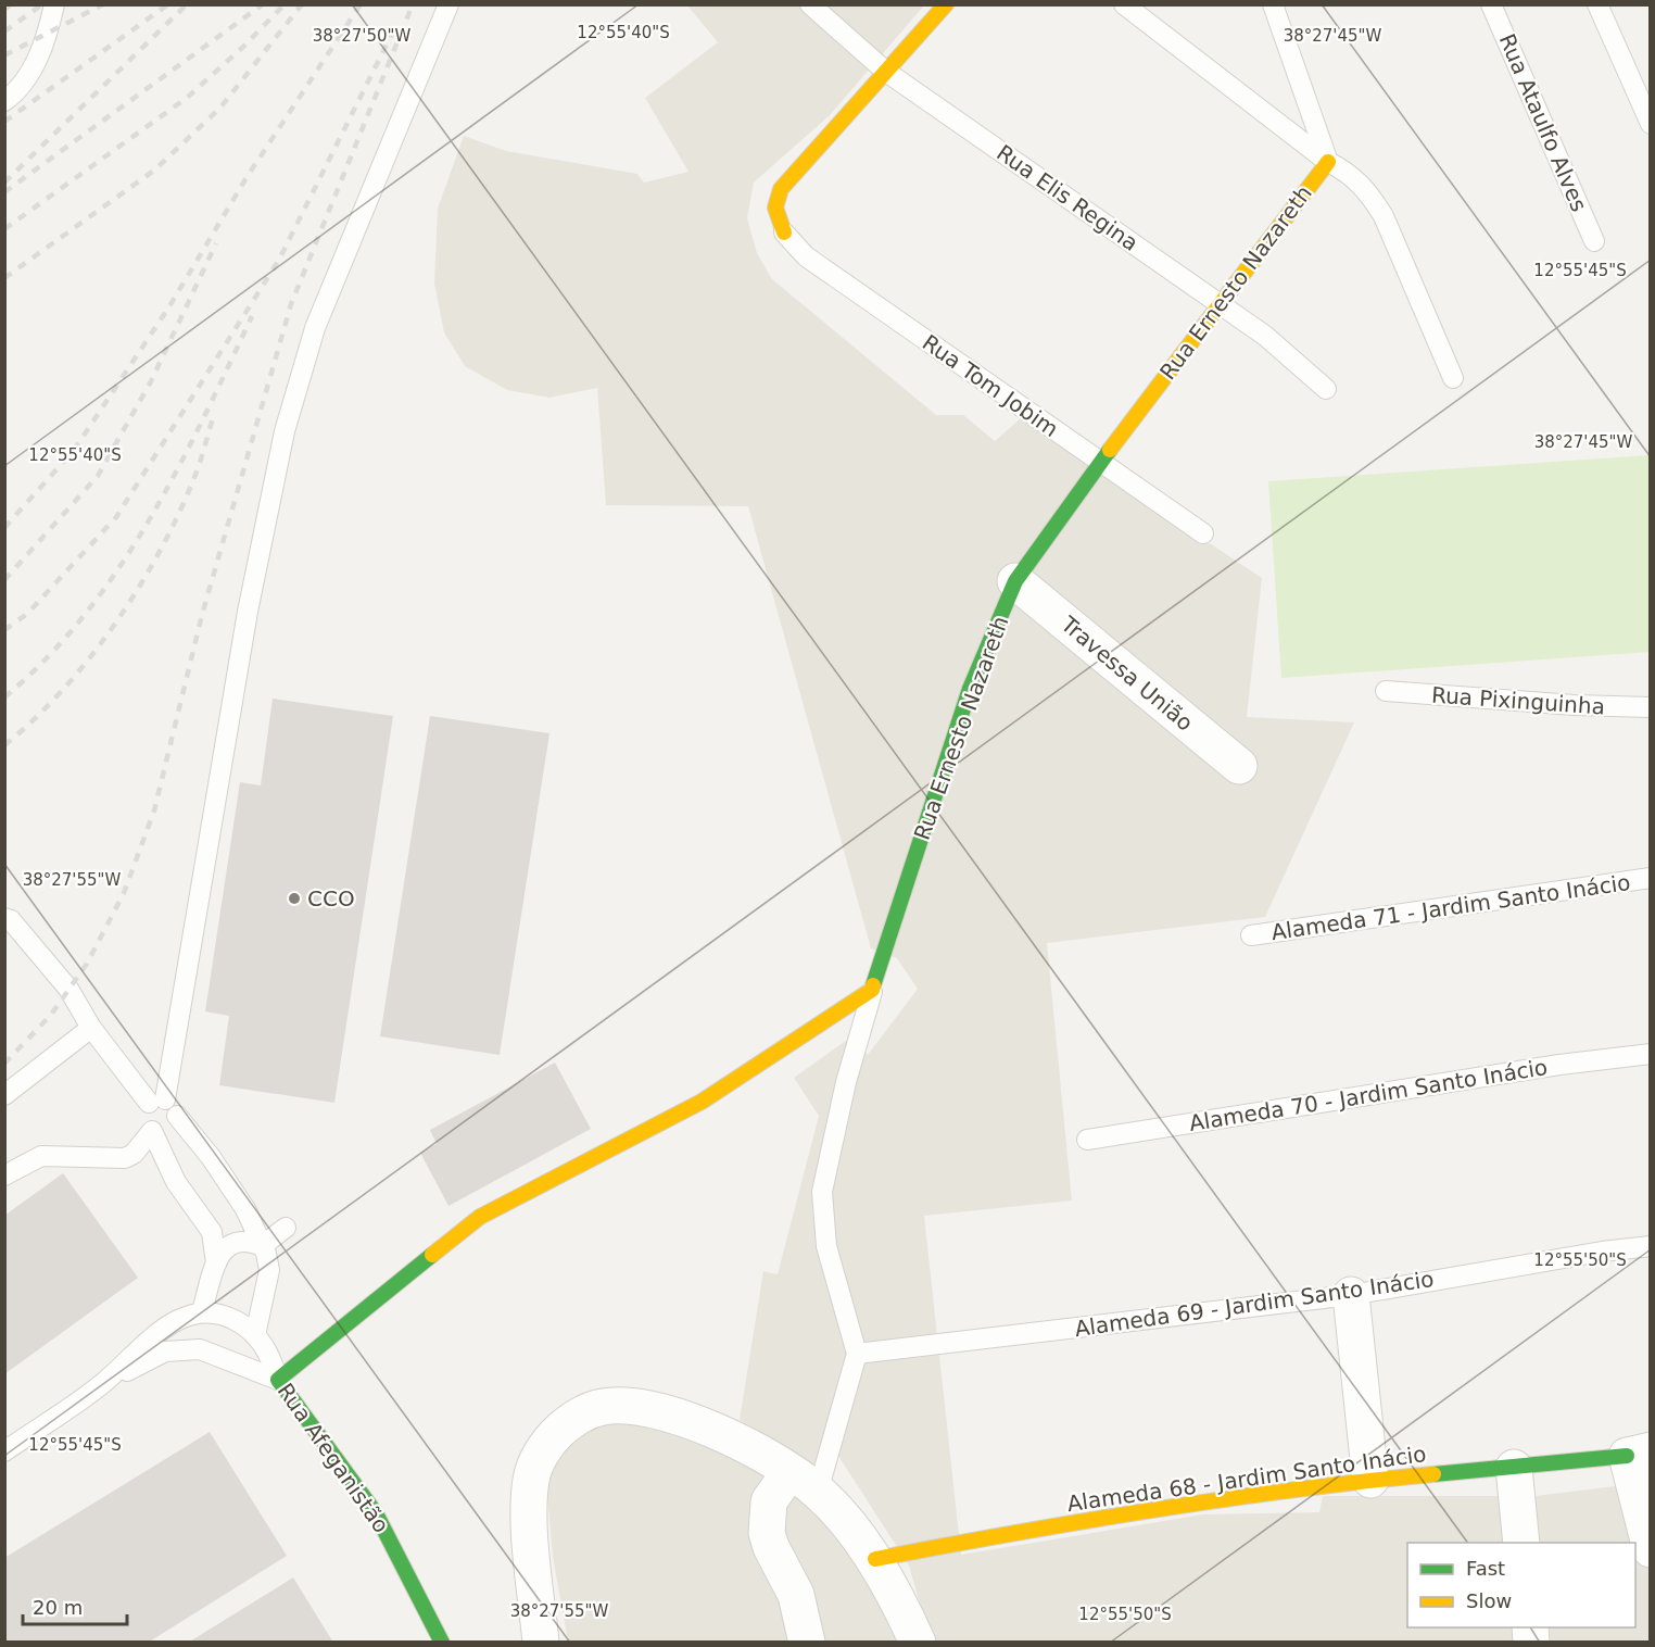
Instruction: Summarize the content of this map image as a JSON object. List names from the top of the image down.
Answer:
{
  "streets": {
    "street": [
      "Rua Ernesto Nazareth",
      "Travessa União",
      "Rua Afeganistão",
      "Alameda 68 - Jardim Santo Inácio"
    ],
    "lane": [
      "Rua Ataulfo Alves",
      "Rua Elis Regina",
      "Rua Tom Jobim",
      "Rua Pixinguinha",
      "Alameda 71 - Jardim Santo Inácio",
      "Alameda 70 - Jardim Santo Inácio",
      "Alameda 69 - Jardim Santo Inácio"
    ]
  },
  "crossings": [
    ["Rua Elis Regina", "Rua Ernesto Nazareth"],
    ["Rua Ernesto Nazareth", "Rua Tom Jobim"],
    ["Rua Ernesto Nazareth", "Travessa União"],
    ["Rua Ernesto Nazareth", "Alameda 69 - Jardim Santo Inácio"]
  ],
  "places": ["CCO"],
  "legend": ["Fast", "Slow"],
  "scale_bar": "20 m",
  "coordinates": [
    "12°55'40\"S",
    "38°27'50\"W",
    "38°27'45\"W",
    "12°55'45\"S",
    "38°27'55\"W",
    "12°55'50\"S"
  ]
}
